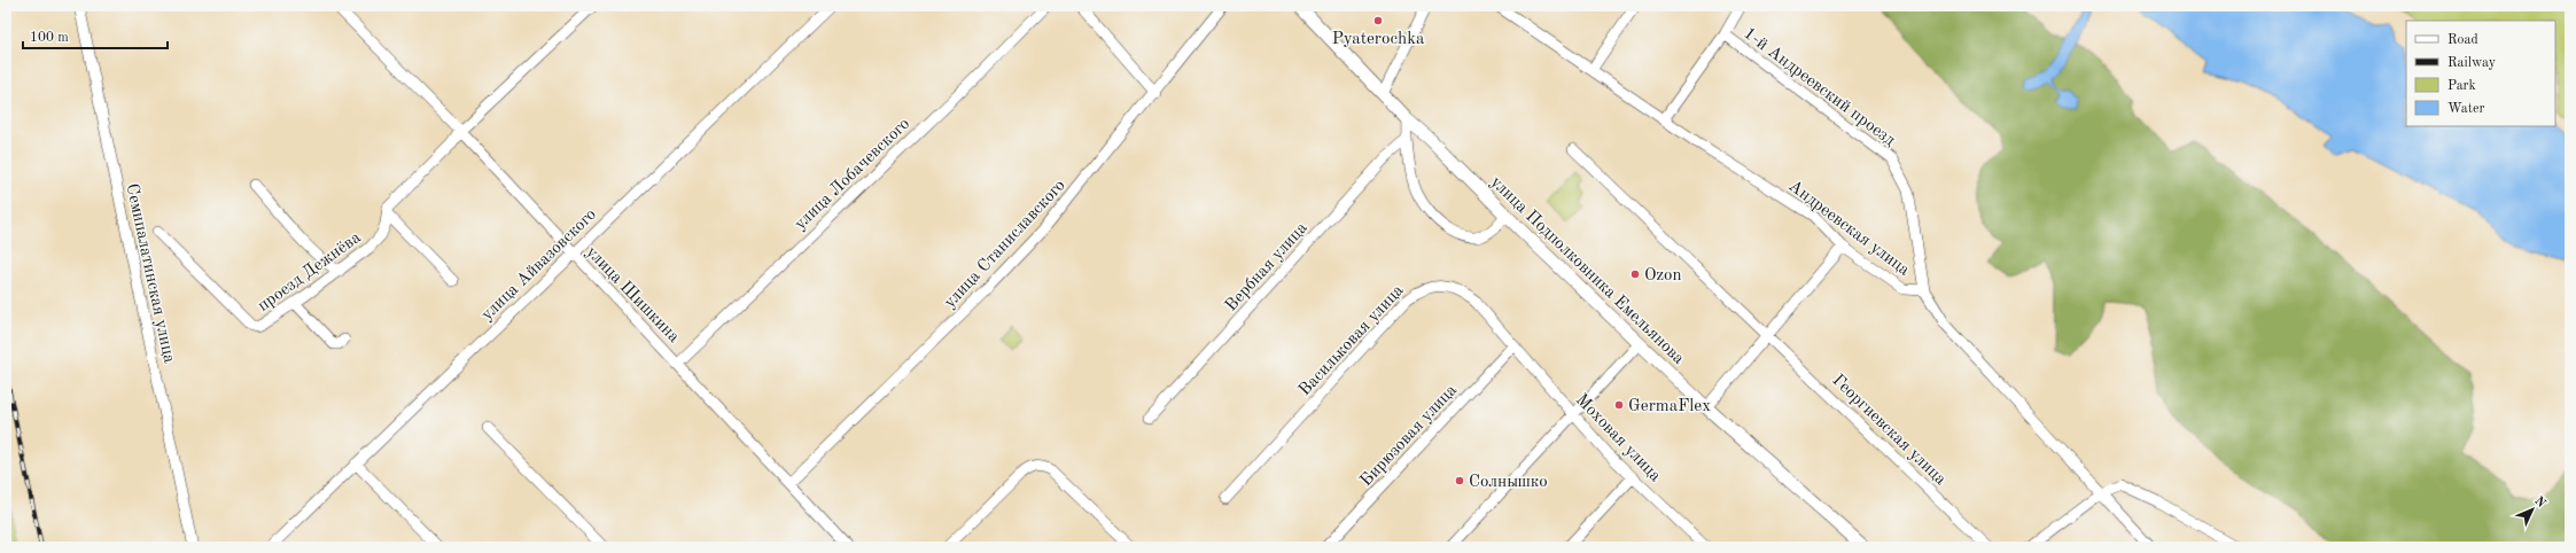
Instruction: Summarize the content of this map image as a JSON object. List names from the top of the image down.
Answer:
{
  "streets": {
    "main road": ["улица Подполковника Емельянова"],
    "street": [
      "1-й Андреевский проезд",
      "улица Лобачевского",
      "Андреевская улица",
      "улица Станиславского",
      "улица Айвазовского",
      "Вербная улица",
      "проезд Дежнёва",
      "Семипалатинская улица",
      "улица Шишкина",
      "Васильковая улица",
      "Георгиевская улица",
      "Бирюзовая улица",
      "Моховая улица"
    ]
  },
  "crossings": [
    ["1-й Андреевский проезд", "Андреевская улица"],
    ["улица Лобачевского", "улица Шишкина"],
    ["улица Станиславского", "улица Шишкина"],
    ["улица Айвазовского", "улица Шишкина"],
    ["проезд Дежнёва", "улица Шишкина"],
    ["Васильковая улица", "Бирюзовая улица"],
    ["Васильковая улица", "Моховая улица"],
    ["Бирюзовая улица", "Моховая улица"]
  ],
  "places": [
    "Pyaterochka",
    "Ozon",
    "GermaFlex",
    "Солнышко"
  ],
  "legend": [
    "Road",
    "Railway",
    "Park",
    "Water"
  ],
  "scale_bar": "100 m",
  "north": "top right"
}
